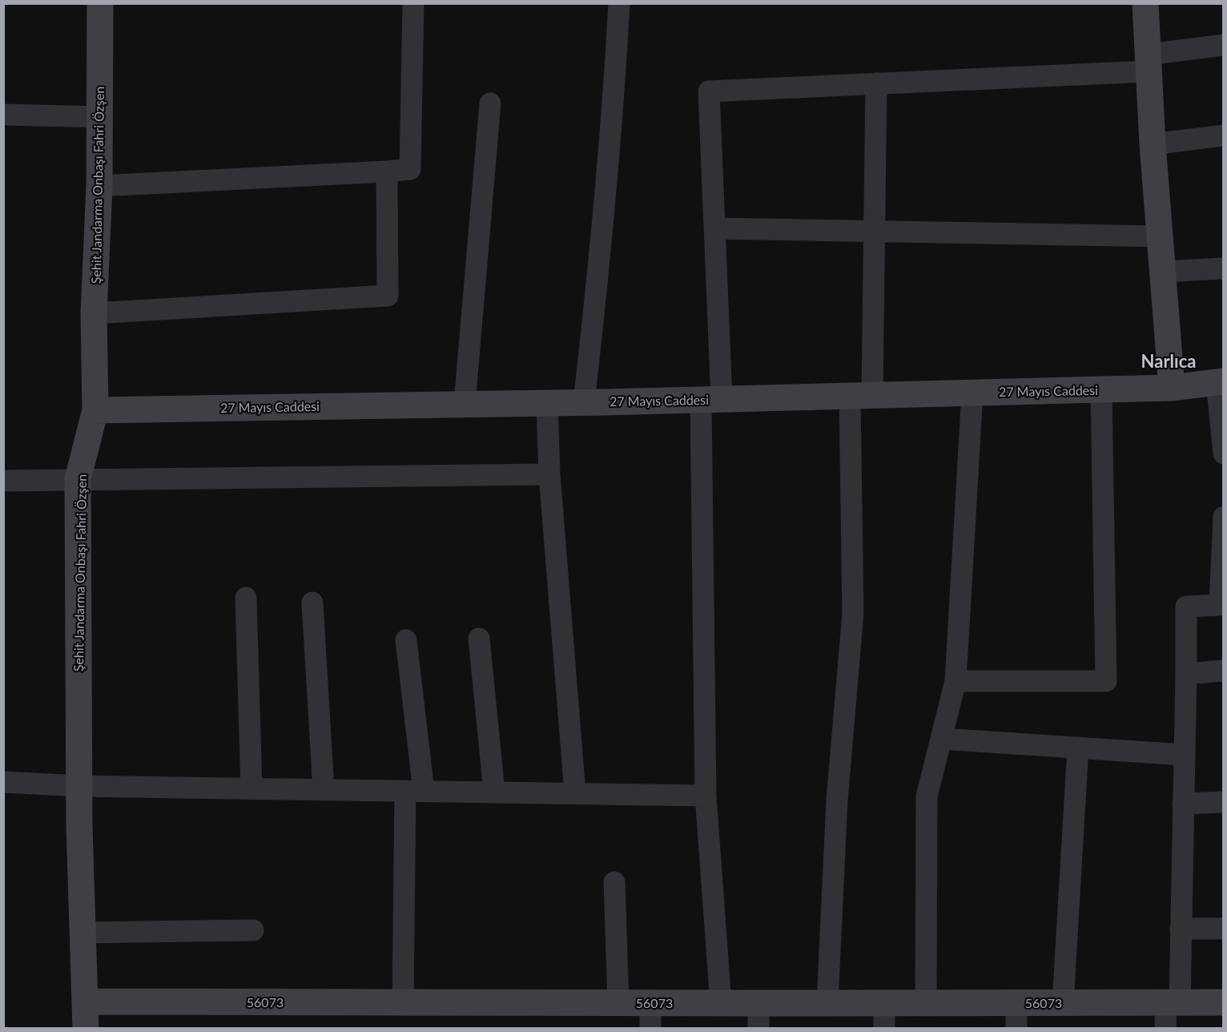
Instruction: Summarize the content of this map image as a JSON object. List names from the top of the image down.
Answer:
{
  "streets": {
    "street": ["Şehit Jandarma Onbaşı Fahri Özşen", "27 Mayıs Caddesi", "56073"]
  },
  "crossings": [
    ["Şehit Jandarma Onbaşı Fahri Özşen", "27 Mayıs Caddesi"],
    ["Şehit Jandarma Onbaşı Fahri Özşen", "56073"]
  ],
  "districts": ["Narlıca"]
}
